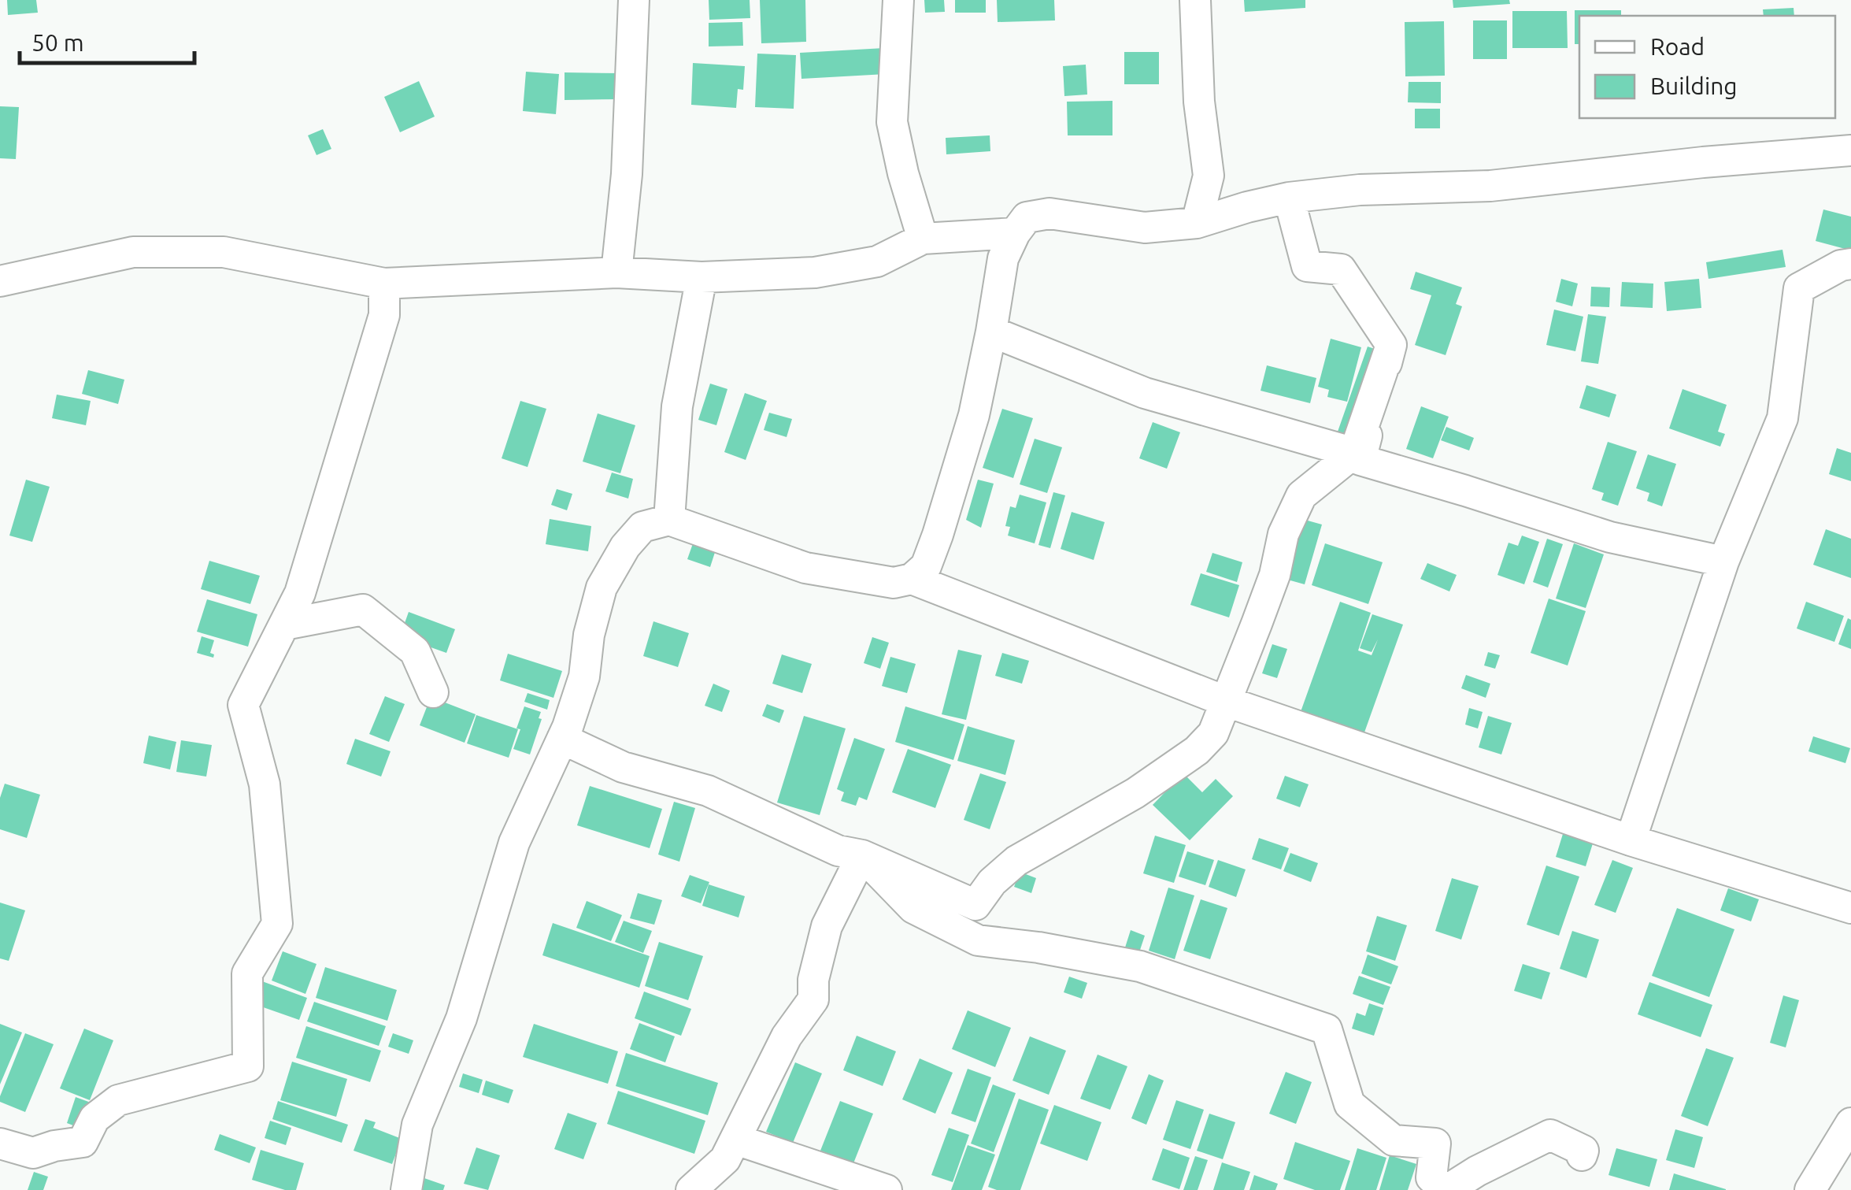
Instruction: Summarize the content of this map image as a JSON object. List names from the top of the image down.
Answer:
{
  "legend": ["Road", "Building"],
  "scale_bar": "50 m"
}
